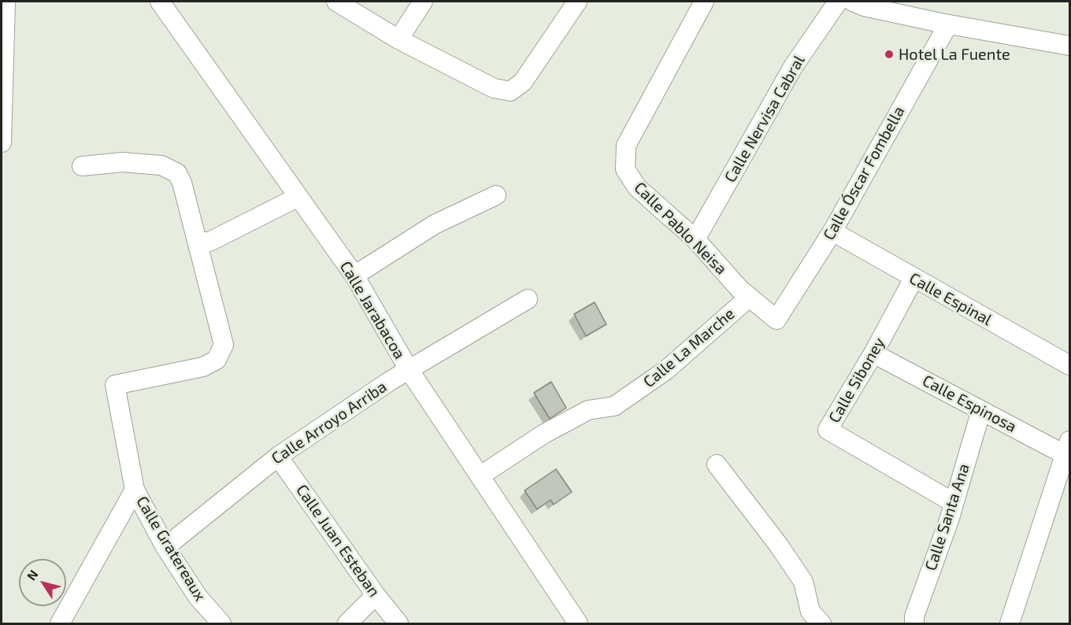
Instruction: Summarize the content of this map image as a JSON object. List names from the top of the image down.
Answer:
{
  "streets": {
    "street": [
      "Calle Nervisa Cabral",
      "Calle Óscar Fombella",
      "Calle Pablo Neisa",
      "Calle Espinal",
      "Calle Jarabacoa",
      "Calle La Marche",
      "Calle Siboney",
      "Calle Espinosa",
      "Calle Arroyo Arriba",
      "Calle Santa Ana",
      "Calle Juan Esteban",
      "Calle Gratereaux"
    ]
  },
  "crossings": [
    ["Calle Nervisa Cabral", "Calle Pablo Neisa"],
    ["Calle Óscar Fombella", "Calle Pablo Neisa"],
    ["Calle Óscar Fombella", "Calle Espinal"],
    ["Calle Pablo Neisa", "Calle La Marche"],
    ["Calle Espinal", "Calle Siboney"],
    ["Calle Jarabacoa", "Calle La Marche"],
    ["Calle Jarabacoa", "Calle Arroyo Arriba"],
    ["Calle Siboney", "Calle Espinosa"],
    ["Calle Siboney", "Calle Santa Ana"],
    ["Calle Espinosa", "Calle Santa Ana"],
    ["Calle Arroyo Arriba", "Calle Juan Esteban"],
    ["Calle Arroyo Arriba", "Calle Gratereaux"]
  ],
  "places": ["Hotel La Fuente"],
  "north": "top left"
}
